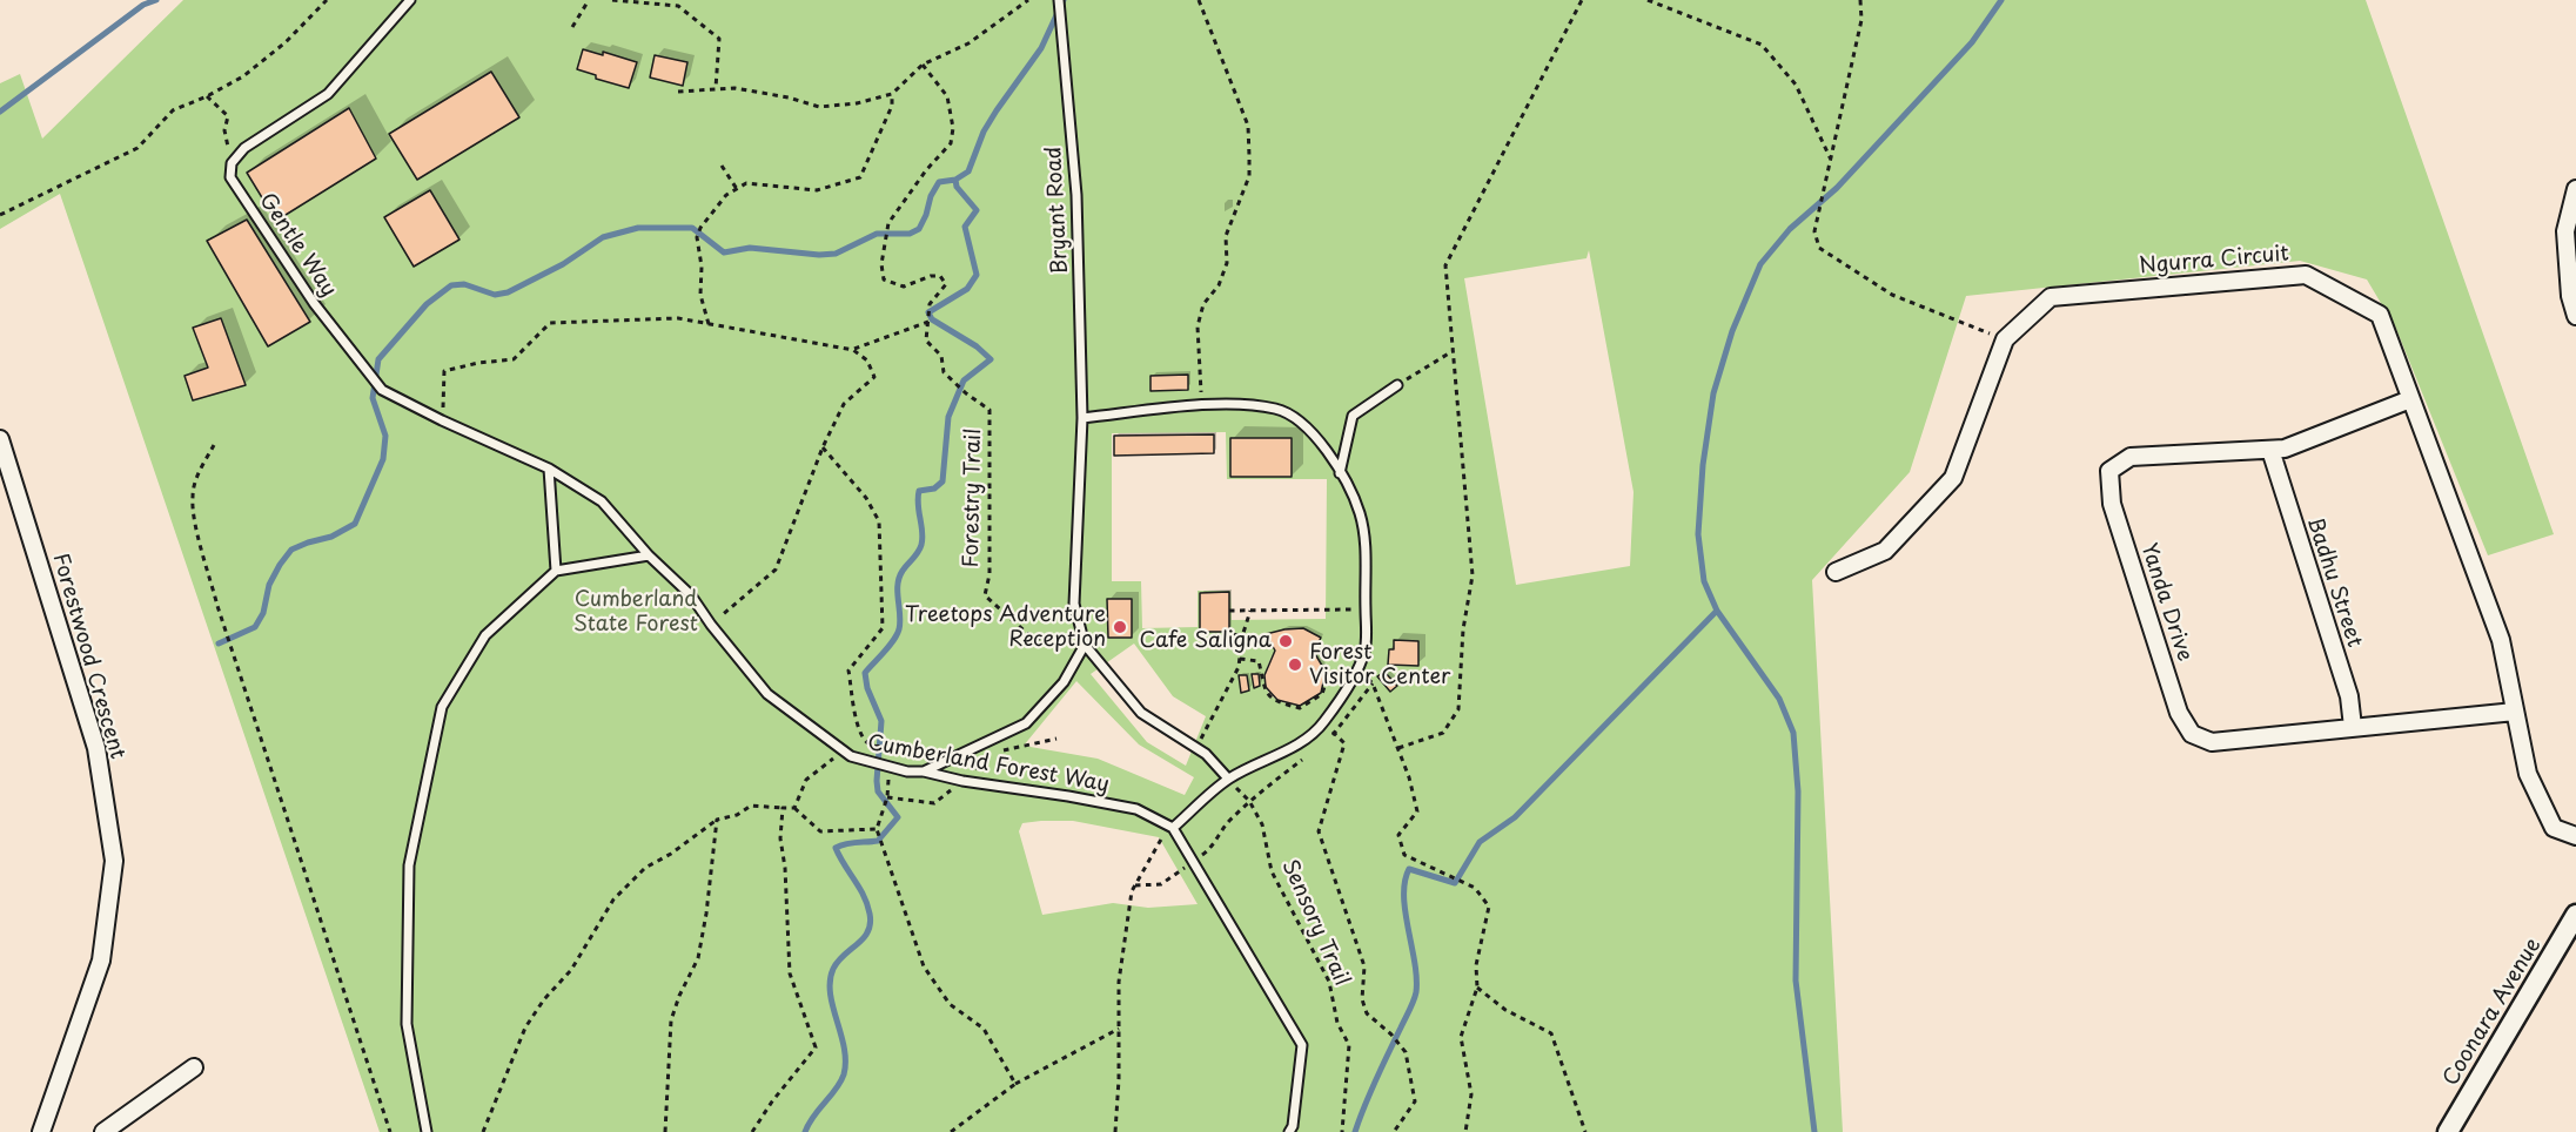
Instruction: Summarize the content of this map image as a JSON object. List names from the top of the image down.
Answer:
{
  "streets": {
    "street": [
      "Ngurra Circuit",
      "Badhu Street",
      "Yanda Drive",
      "Forestwood Crescent",
      "Coonara Avenue"
    ],
    "lane": ["Bryant Road", "Gentle Way", "Cumberland Forest Way"],
    "path": ["Forestry Trail", "Sensory Trail"]
  },
  "crossings": [
    ["Bryant Road", "Forestry Trail"],
    ["Gentle Way", "Cumberland Forest Way"],
    ["Ngurra Circuit", "Yanda Drive"],
    ["Badhu Street", "Yanda Drive"]
  ],
  "parks": ["Cumberland State Forest"],
  "places": ["Treetops Adventure Reception", "Cafe Saligna", "Forest Visitor Center"]
}
